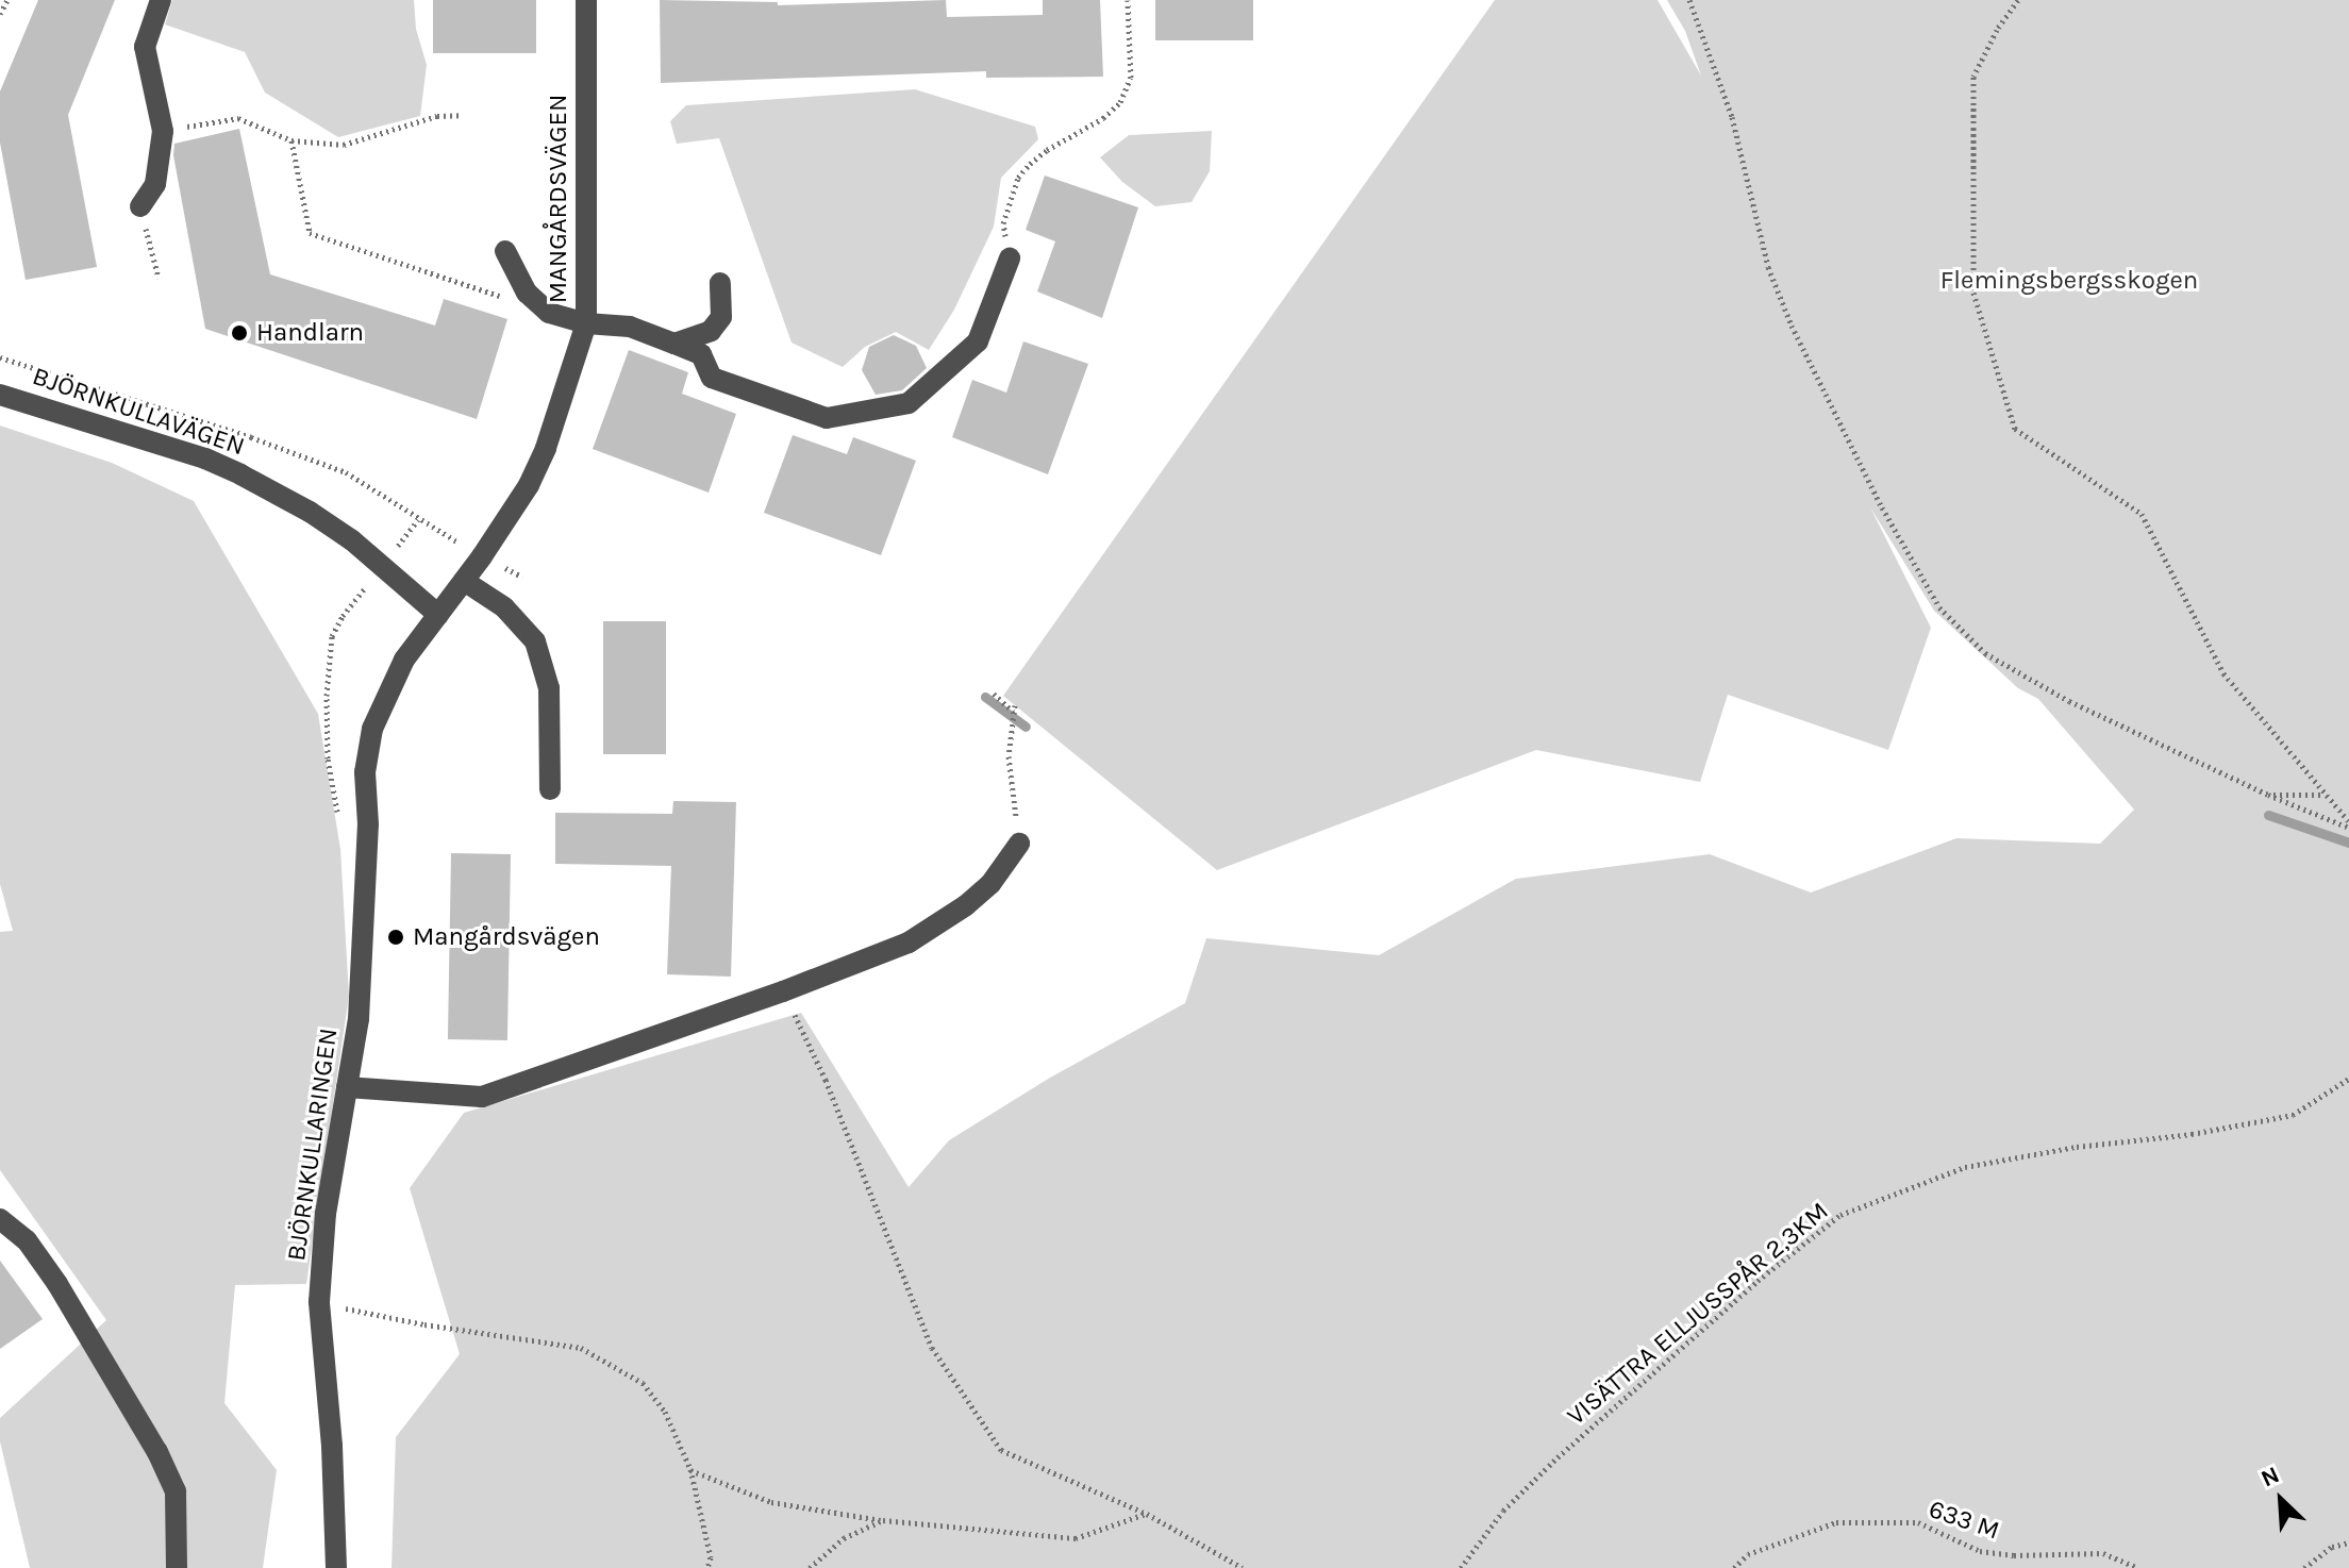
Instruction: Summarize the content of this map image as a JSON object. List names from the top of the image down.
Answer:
{
  "streets": {
    "street": ["MANGÅRDSVÄGEN", "BJÖRNKULLAVÄGEN", "BJÖRNKULLARINGEN"],
    "path": ["VISÄTTRA ELLJUSSPÅR 2,3KM", "633 M"]
  },
  "crossings": [
    ["MANGÅRDSVÄGEN", "BJÖRNKULLAVÄGEN"],
    ["MANGÅRDSVÄGEN", "BJÖRNKULLARINGEN"],
    ["BJÖRNKULLAVÄGEN", "BJÖRNKULLARINGEN"]
  ],
  "parks": ["Flemingsbergsskogen"],
  "places": ["Handlarn", "Mangårdsvägen"],
  "north": "top left"
}
